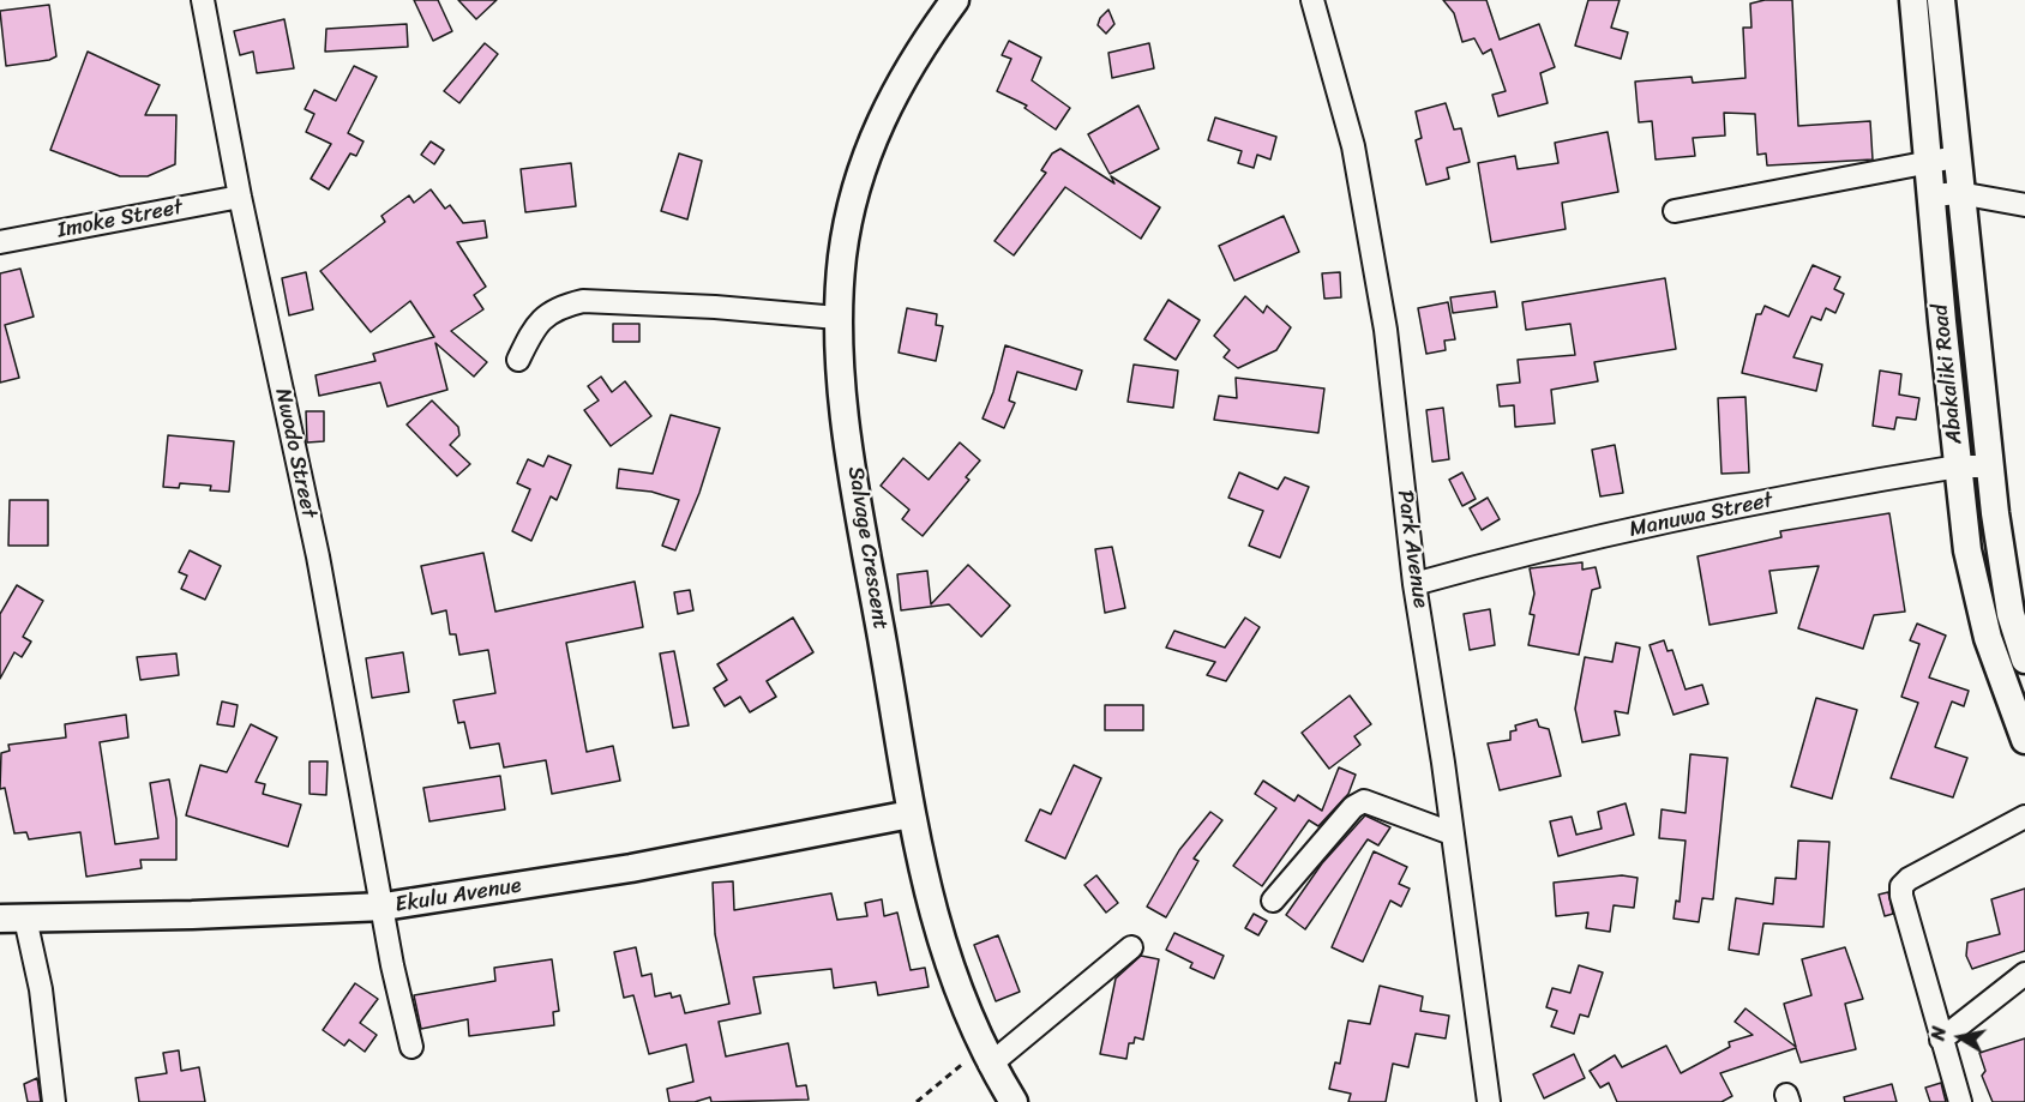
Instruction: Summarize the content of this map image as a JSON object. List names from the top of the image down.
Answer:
{
  "streets": {
    "main road": ["Abakaliki Road", "Salvage Crescent", "Ekulu Avenue"],
    "street": [
      "Imoke Street",
      "Nwodo Street",
      "Manuwa Street",
      "Park Avenue"
    ]
  },
  "crossings": [
    ["Imoke Street", "Nwodo Street"],
    ["Abakaliki Road", "Manuwa Street"],
    ["Nwodo Street", "Ekulu Avenue"],
    ["Manuwa Street", "Park Avenue"],
    ["Salvage Crescent", "Ekulu Avenue"]
  ],
  "north": "left"
}
